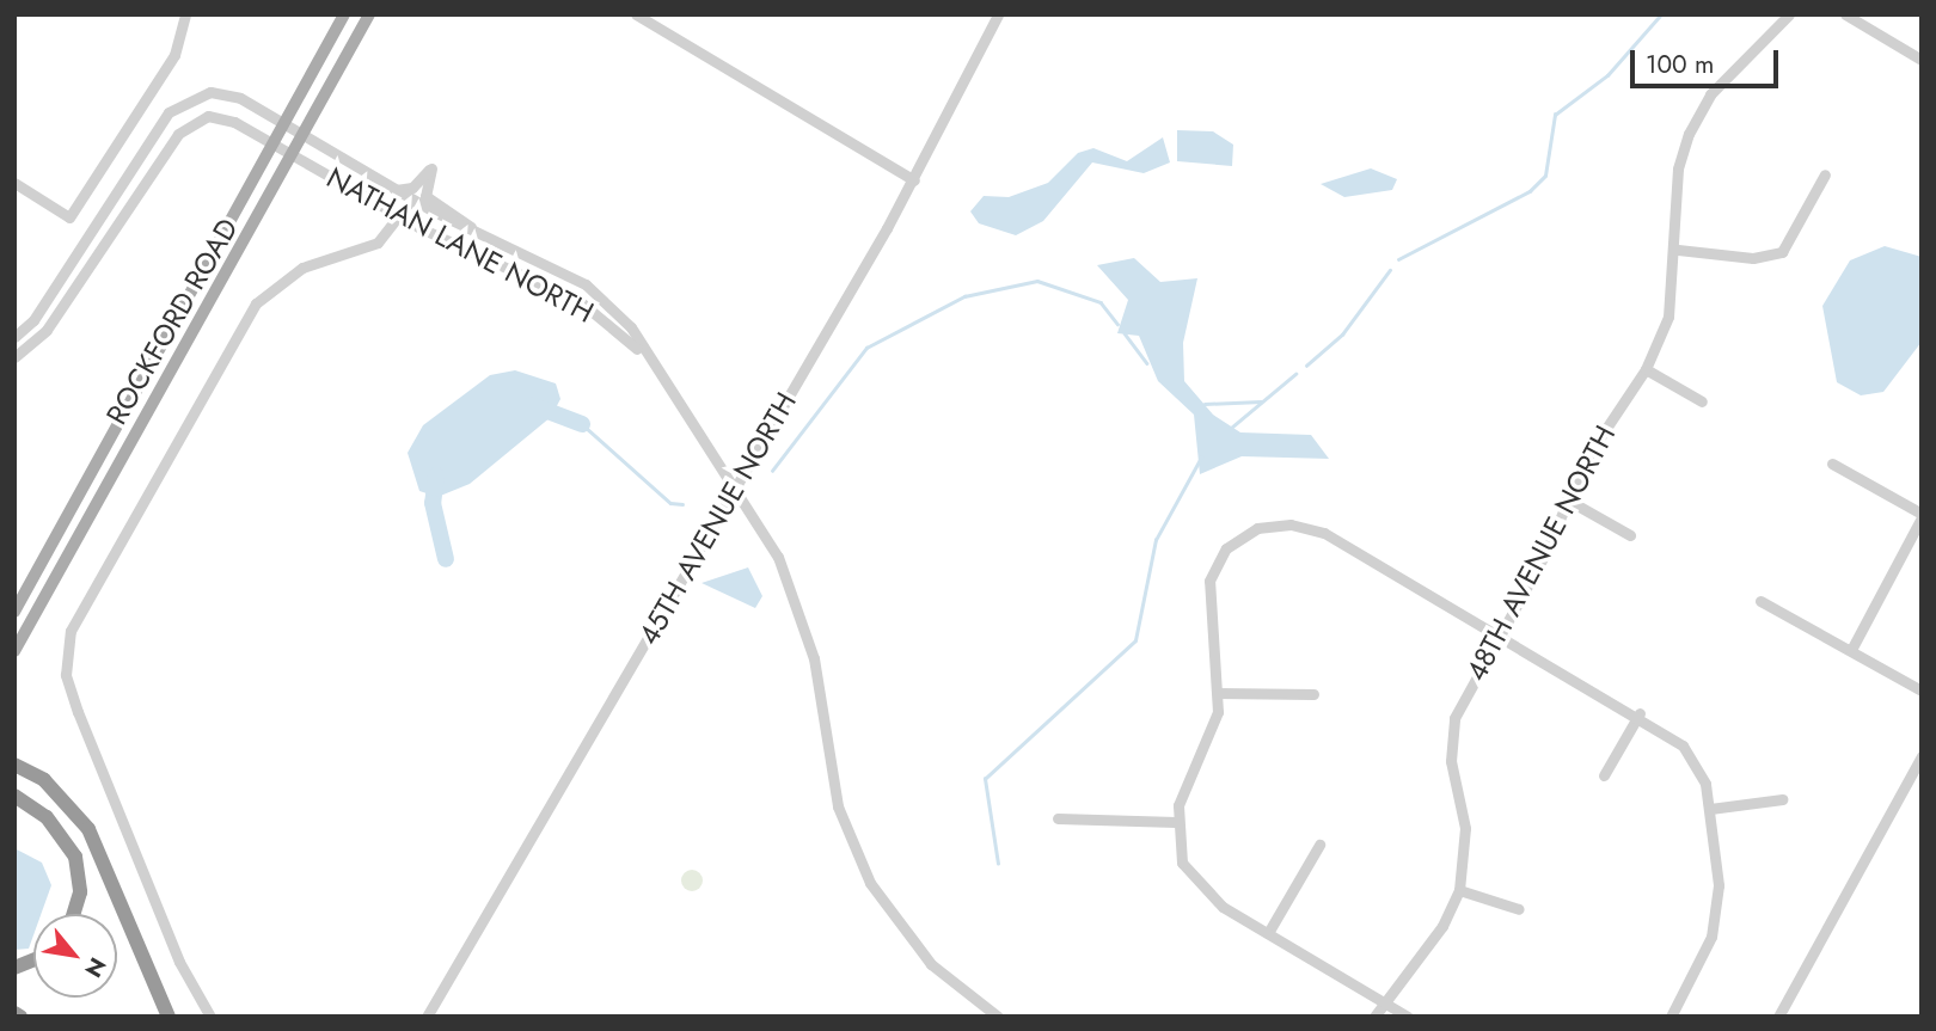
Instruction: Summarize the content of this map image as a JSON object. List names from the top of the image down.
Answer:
{
  "streets": {
    "main road": ["ROCKFORD ROAD"],
    "street": ["NATHAN LANE NORTH", "45TH AVENUE NORTH", "48TH AVENUE NORTH"]
  },
  "crossings": [
    ["NATHAN LANE NORTH", "ROCKFORD ROAD"],
    ["NATHAN LANE NORTH", "45TH AVENUE NORTH"]
  ],
  "scale_bar": "100 m",
  "north": "bottom right"
}
